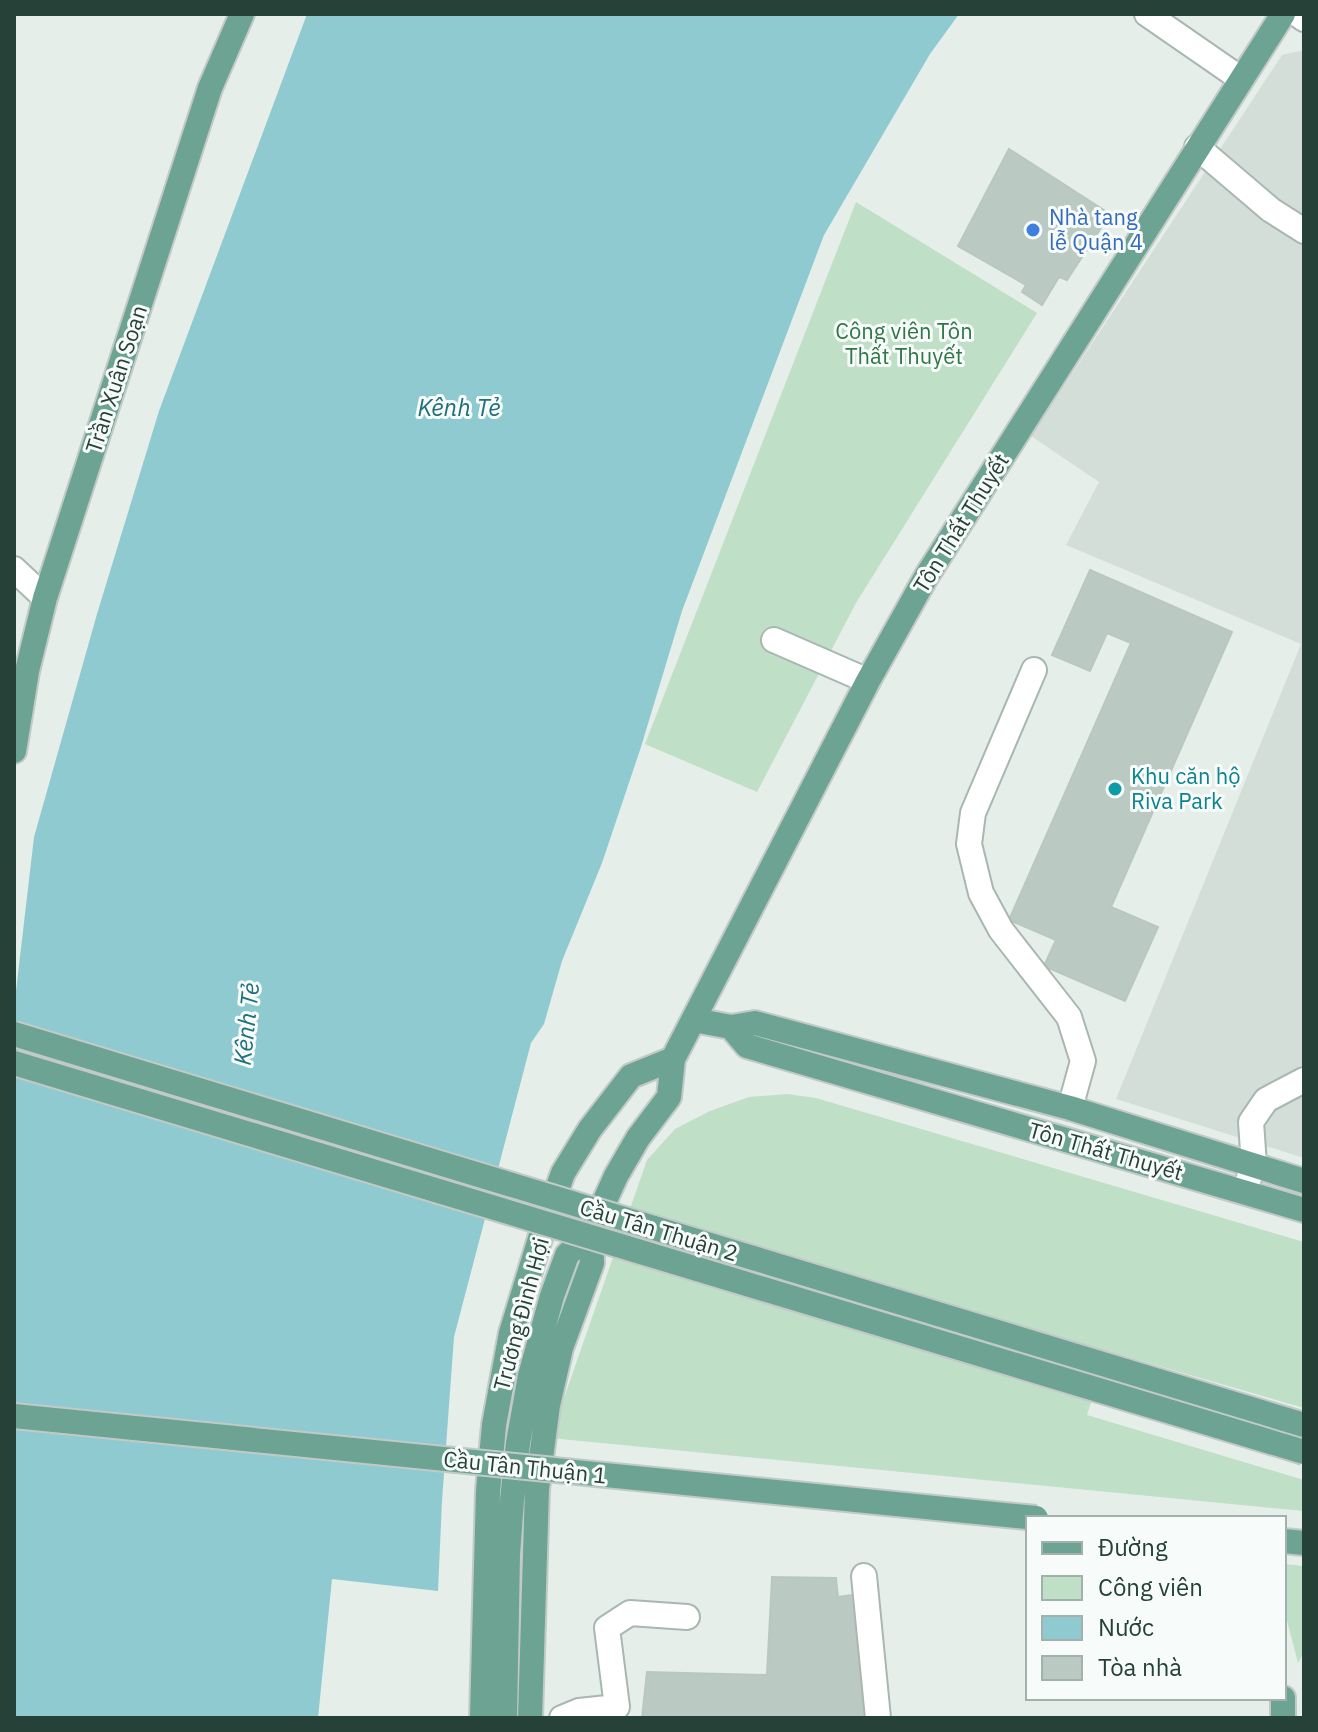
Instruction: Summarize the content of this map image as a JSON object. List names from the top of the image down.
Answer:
{
  "streets": {
    "main road": [
      "Trần Xuân Soạn",
      "Tôn Thất Thuyết",
      "Cầu Tân Thuận 2",
      "Trương Đình Hợi",
      "Cầu Tân Thuận 1"
    ]
  },
  "crossings": [
    ["Tôn Thất Thuyết", "Trương Đình Hợi"]
  ],
  "water": ["Kênh Tẻ"],
  "parks": ["Công viên Tôn Thất Thuyết"],
  "places": ["Nhà tang lễ Quận 4", "Khu căn hộ Riva Park"],
  "legend": [
    "Đường",
    "Công viên",
    "Nước",
    "Tòa nhà"
  ]
}
